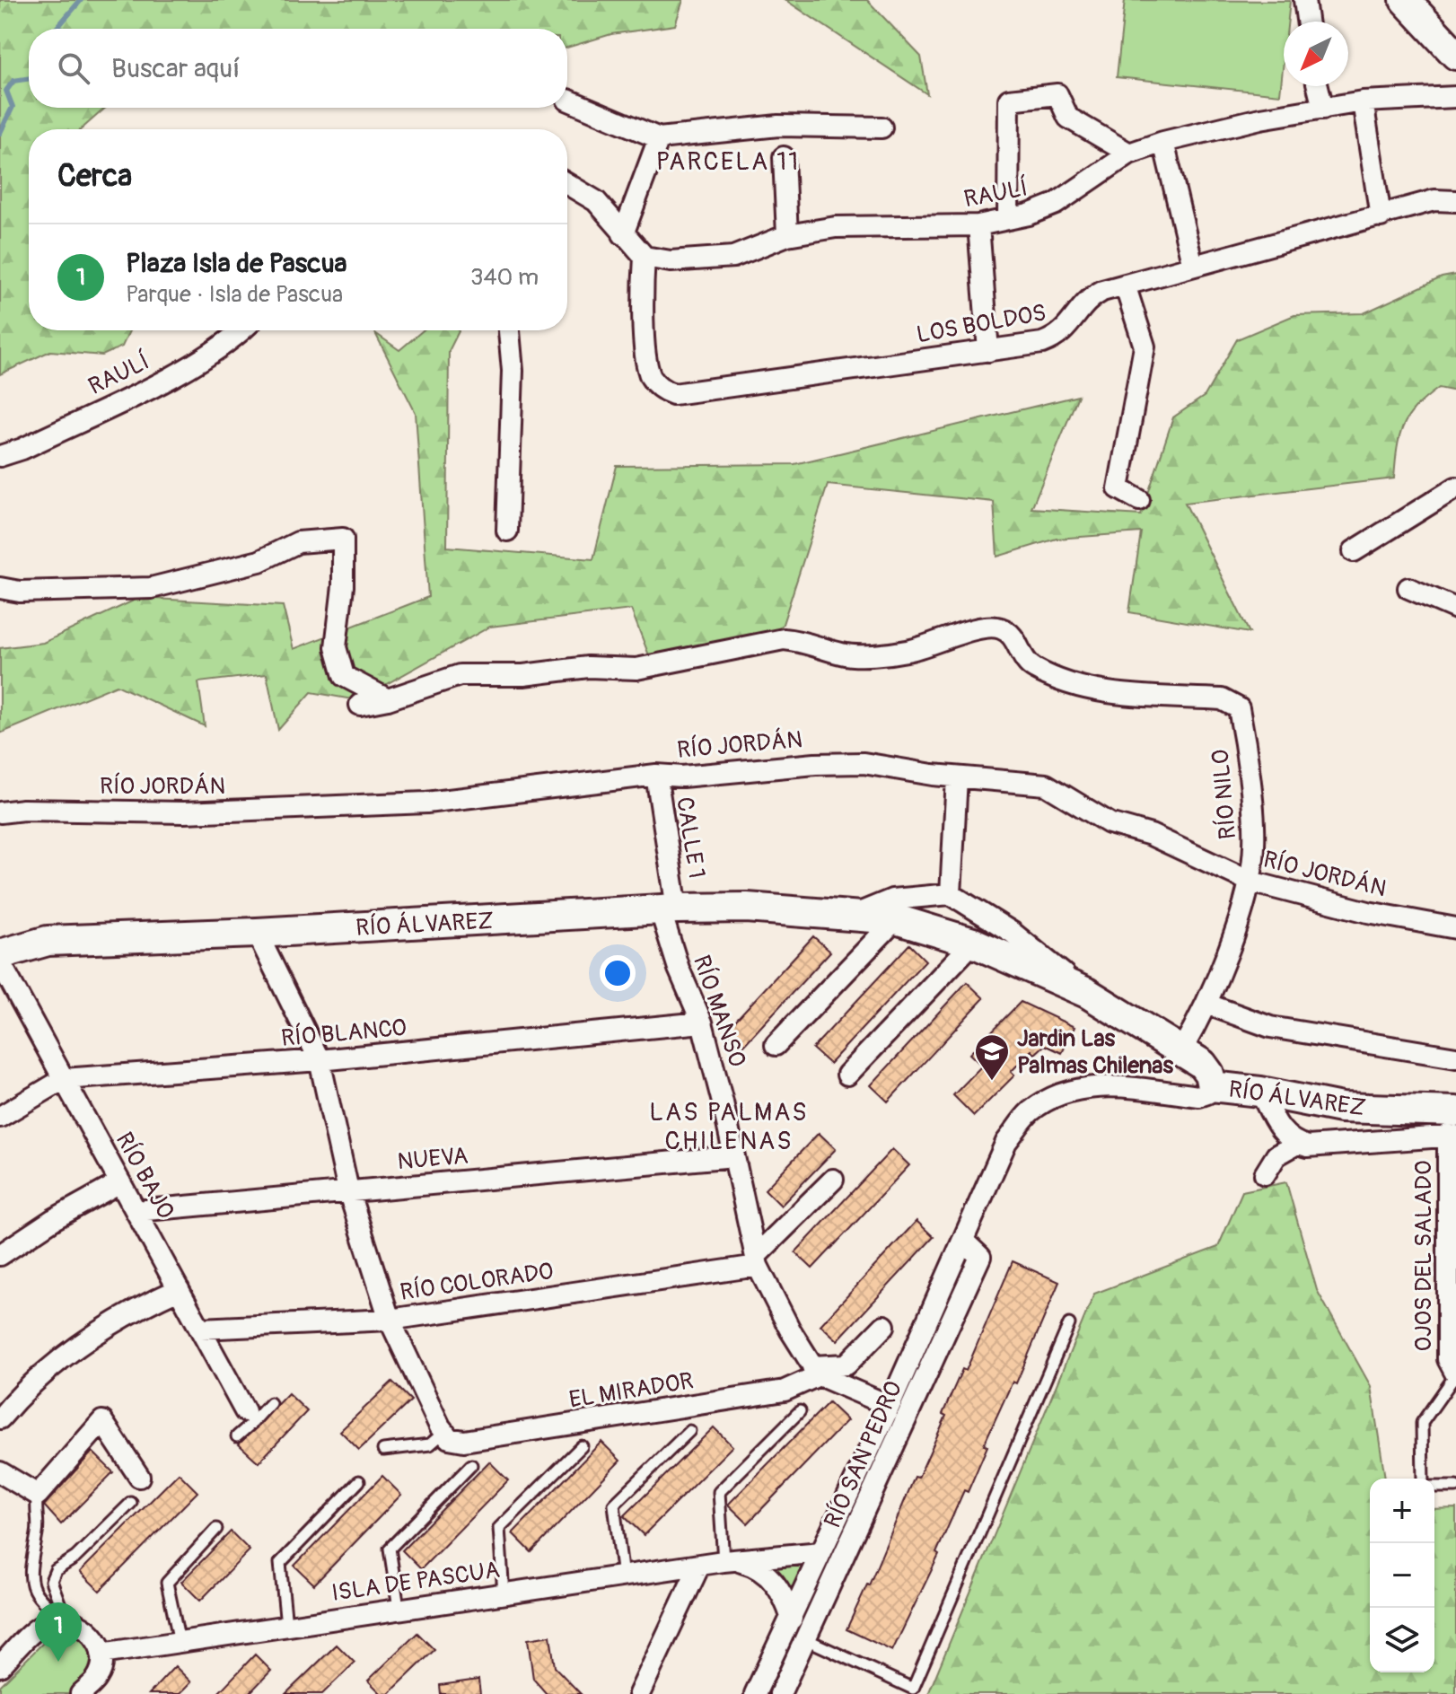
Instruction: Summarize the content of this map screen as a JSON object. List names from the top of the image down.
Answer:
{
  "streets": {
    "street": [
      "RAULÍ",
      "LOS BOLDOS",
      "RÍO JORDÁN",
      "RÍO NILO",
      "CALLE 1",
      "RÍO ÁLVAREZ",
      "RÍO MANSO",
      "RÍO BLANCO",
      "NUEVA",
      "RÍO BAJO",
      "OJOS DEL SALADO",
      "RÍO COLORADO",
      "EL MIRADOR",
      "RÍO SAN PEDRO",
      "ISLA DE PASCUA"
    ]
  },
  "crossings": [
    ["RAULÍ", "LOS BOLDOS"],
    ["RÍO JORDÁN", "RÍO NILO"],
    ["RÍO JORDÁN", "CALLE 1"],
    ["RÍO NILO", "RÍO ÁLVAREZ"],
    ["CALLE 1", "RÍO ÁLVAREZ"],
    ["CALLE 1", "RÍO MANSO"],
    ["RÍO ÁLVAREZ", "RÍO MANSO"],
    ["RÍO ÁLVAREZ", "OJOS DEL SALADO"],
    ["RÍO ÁLVAREZ", "RÍO SAN PEDRO"],
    ["RÍO MANSO", "RÍO BLANCO"],
    ["RÍO MANSO", "NUEVA"],
    ["RÍO MANSO", "RÍO COLORADO"],
    ["RÍO MANSO", "EL MIRADOR"],
    ["RÍO BLANCO", "RÍO BAJO"],
    ["NUEVA", "RÍO BAJO"],
    ["RÍO BAJO", "RÍO COLORADO"],
    ["RÍO SAN PEDRO", "ISLA DE PASCUA"]
  ],
  "districts": ["PARCELA 11", "LAS PALMAS CHILENAS"],
  "places": {
    "school or university": ["Jardin Las Palmas Chilenas"]
  },
  "north": "bottom left",
  "page": {
    "search": "Buscar aquí",
    "heading": "Cerca",
    "list": [
      {
        "mark": "1",
        "name": "Plaza Isla de Pascua",
        "note": "Parque · Isla de Pascua",
        "value": "340 m"
      }
    ],
    "map_buttons": ["+", "−"],
    "pins": "1"
  }
}
